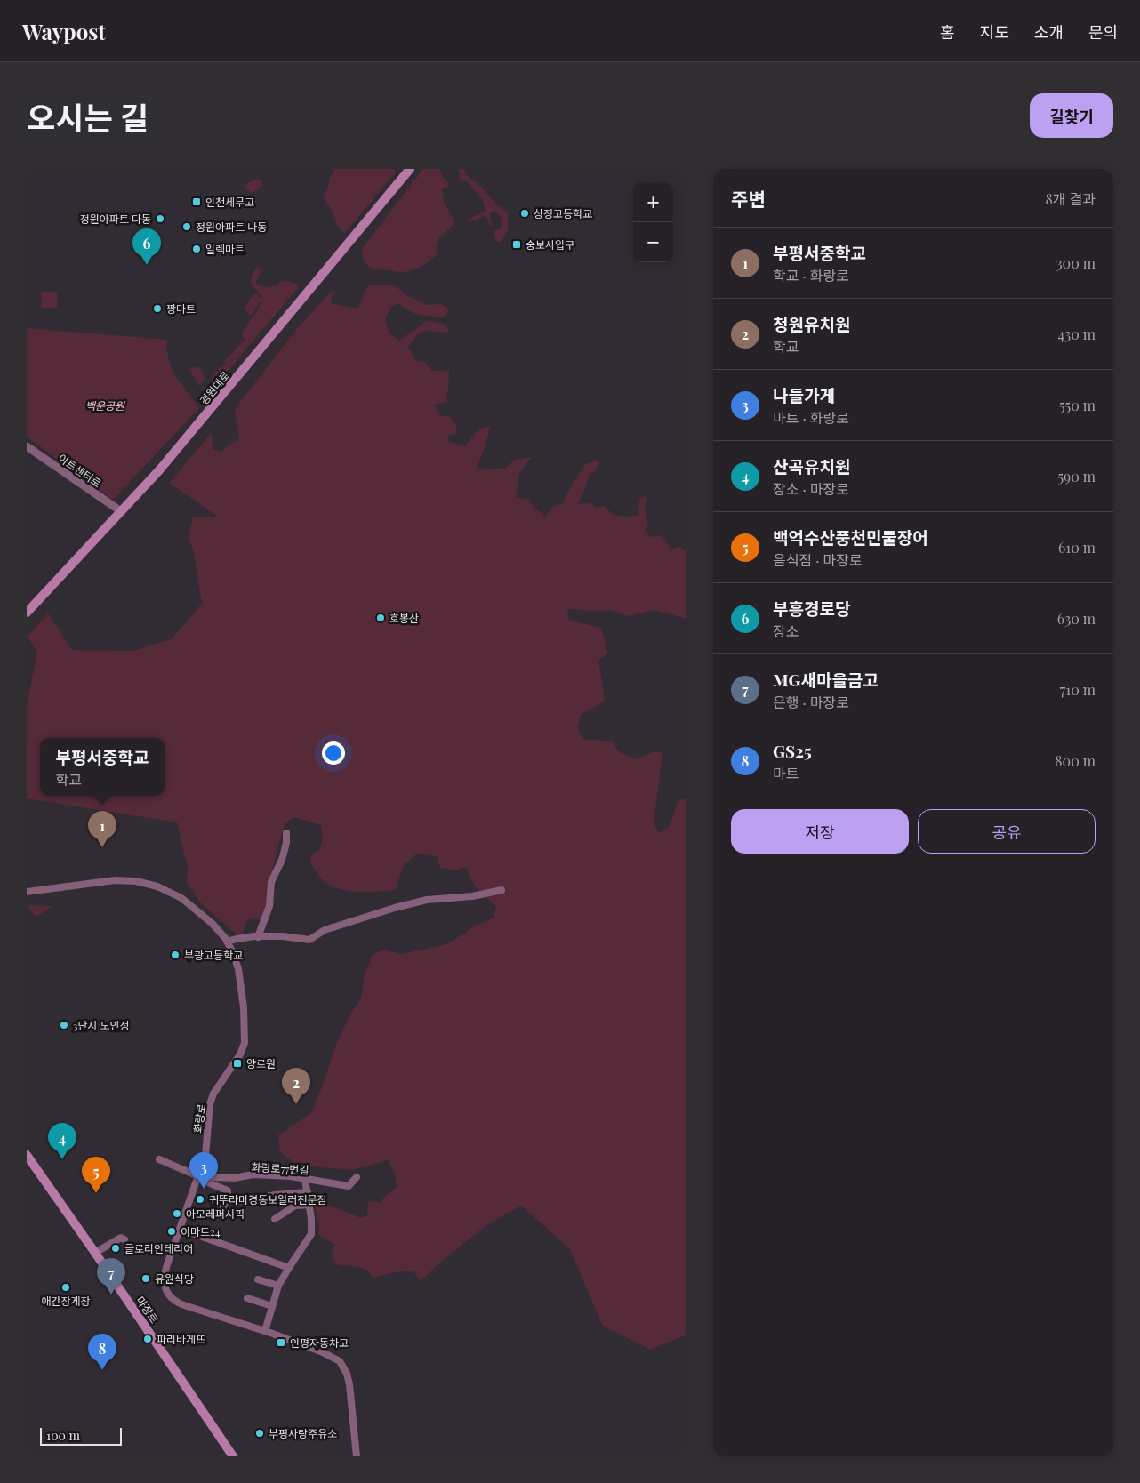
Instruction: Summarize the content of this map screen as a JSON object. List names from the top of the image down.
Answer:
{
  "streets": {
    "main road": ["경원대로", "마장로"],
    "street": ["아트센터로", "화랑로", "화랑로77번길"]
  },
  "crossings": [
    ["경원대로", "아트센터로"],
    ["화랑로", "화랑로77번길"]
  ],
  "parks": ["백운공원"],
  "places": {
    "transit": [
      "인천세무고",
      "숭보사입구",
      "양로원",
      "인평자동차고"
    ],
    "other": [
      "상정고등학교",
      "정원아파트 다동",
      "정원아파트 나동",
      "일렉마트",
      "짱마트",
      "호봉산",
      "부광고등학교",
      "3단지 노인정",
      "귀뚜라미경동보일러전문점",
      "아모레퍼시픽",
      "이마트24",
      "글로리인테리어",
      "유원식당",
      "애간장게장",
      "파리바게뜨",
      "부평사랑주유소"
    ]
  },
  "scale_bar": "100 m",
  "page": {
    "header": "Waypost",
    "nav": [
      "홈",
      "지도",
      "소개",
      "문의"
    ],
    "title": "오시는 길",
    "buttons": [
      "길찾기",
      ["저장", "공유"]
    ],
    "heading": ["주변", "8개 결과"],
    "map_buttons": ["+", "−"],
    "list": [
      {
        "mark": "1",
        "name": "부평서중학교",
        "note": "학교 · 화랑로",
        "value": "300 m"
      },
      {
        "mark": "2",
        "name": "청원유치원",
        "note": "학교",
        "value": "430 m"
      },
      {
        "mark": "3",
        "name": "나들가게",
        "note": "마트 · 화랑로",
        "value": "550 m"
      },
      {
        "mark": "4",
        "name": "산곡유치원",
        "note": "장소 · 마장로",
        "value": "590 m"
      },
      {
        "mark": "5",
        "name": "백억수산풍천민물장어",
        "note": "음식점 · 마장로",
        "value": "610 m"
      },
      {
        "mark": "6",
        "name": "부흥경로당",
        "note": "장소",
        "value": "630 m"
      },
      {
        "mark": "7",
        "name": "MG새마을금고",
        "note": "은행 · 마장로",
        "value": "710 m"
      },
      {
        "mark": "8",
        "name": "GS25",
        "note": "마트",
        "value": "800 m"
      }
    ],
    "pins": [
      "6",
      "1",
      "2",
      "4",
      "3",
      "5",
      "7",
      "8"
    ],
    "popup": ["부평서중학교", "학교"],
    "scale": "100 m"
  }
}
